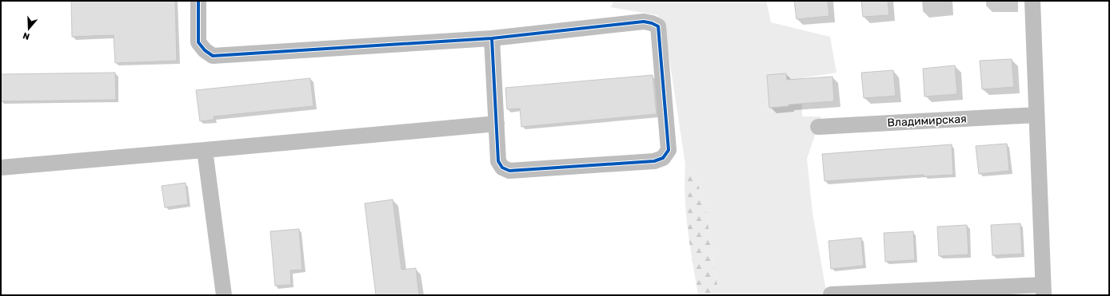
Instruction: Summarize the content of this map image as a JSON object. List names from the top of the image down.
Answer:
{
  "streets": {
    "street": ["Владимирская"]
  },
  "north": "bottom"
}
